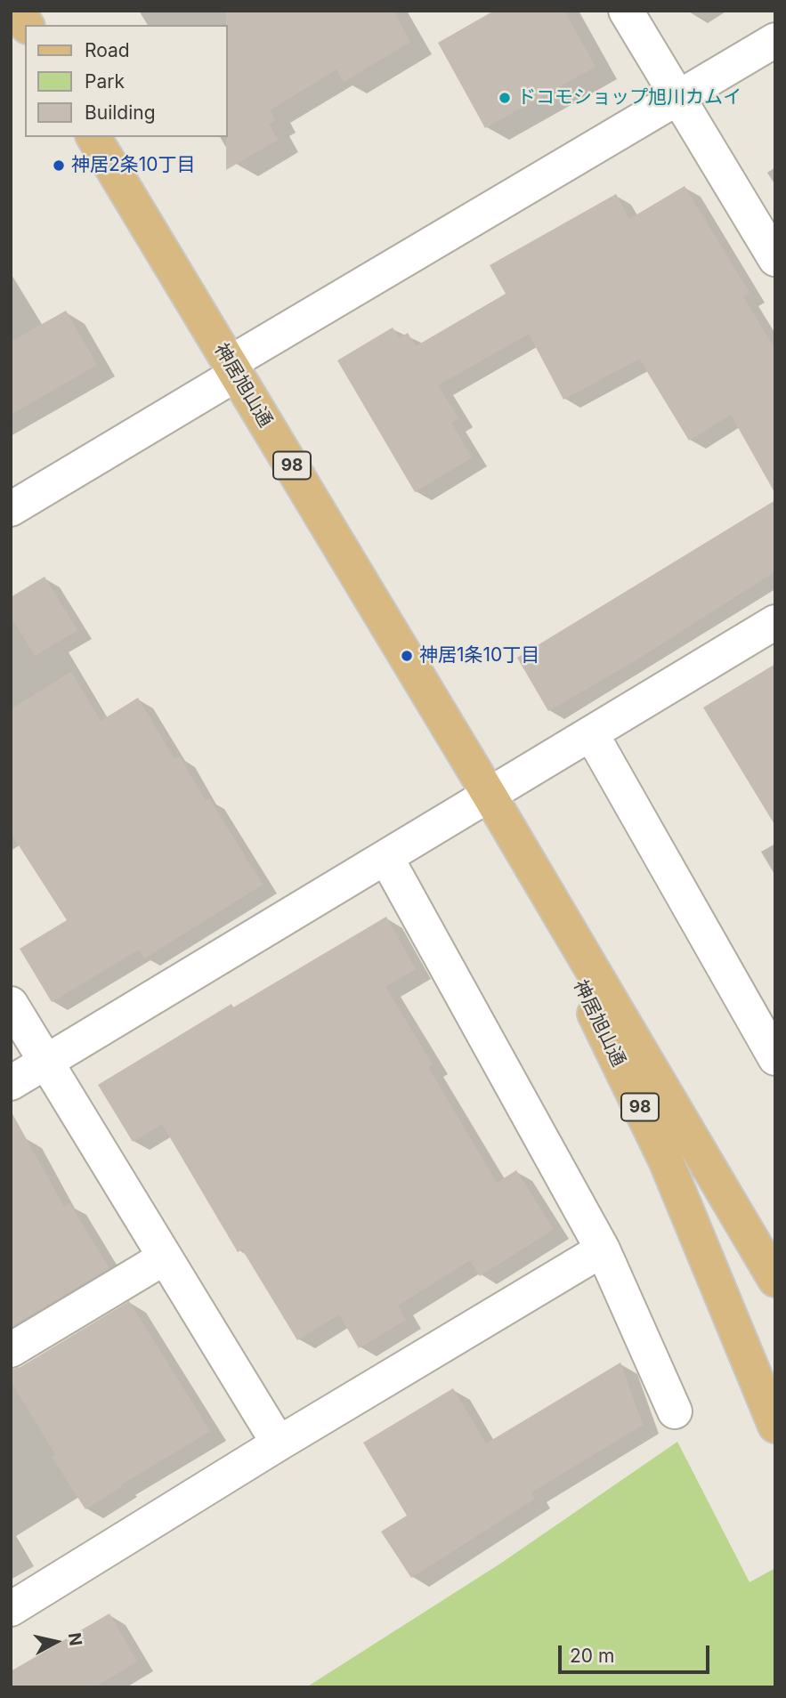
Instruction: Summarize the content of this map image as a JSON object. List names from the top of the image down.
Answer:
{
  "streets": {
    "main road": ["神居旭山通", "98"]
  },
  "places": ["ドコモショップ旭川カムイ", "神居2条10丁目", "神居1条10丁目"],
  "legend": ["Road", "Park", "Building"],
  "scale_bar": "20 m",
  "north": "right"
}
